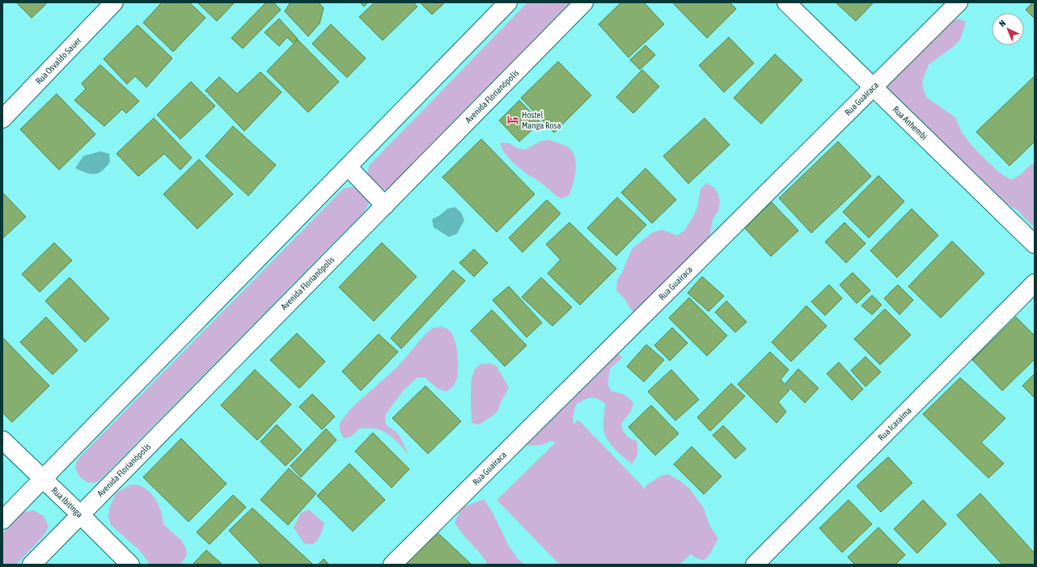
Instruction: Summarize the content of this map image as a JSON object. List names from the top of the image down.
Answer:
{
  "streets": {
    "street": [
      "Rua Osvaldo Sauer",
      "Avenida Florianópolis",
      "Rua Guairaca",
      "Rua Anhembi",
      "Rua Icaraima",
      "Rua Ibitinga"
    ]
  },
  "crossings": [
    ["Avenida Florianópolis", "Rua Ibitinga"],
    ["Rua Guairaca", "Rua Anhembi"]
  ],
  "places": {
    "hotel": ["Hostel Manga Rosa"]
  },
  "north": "top left"
}
